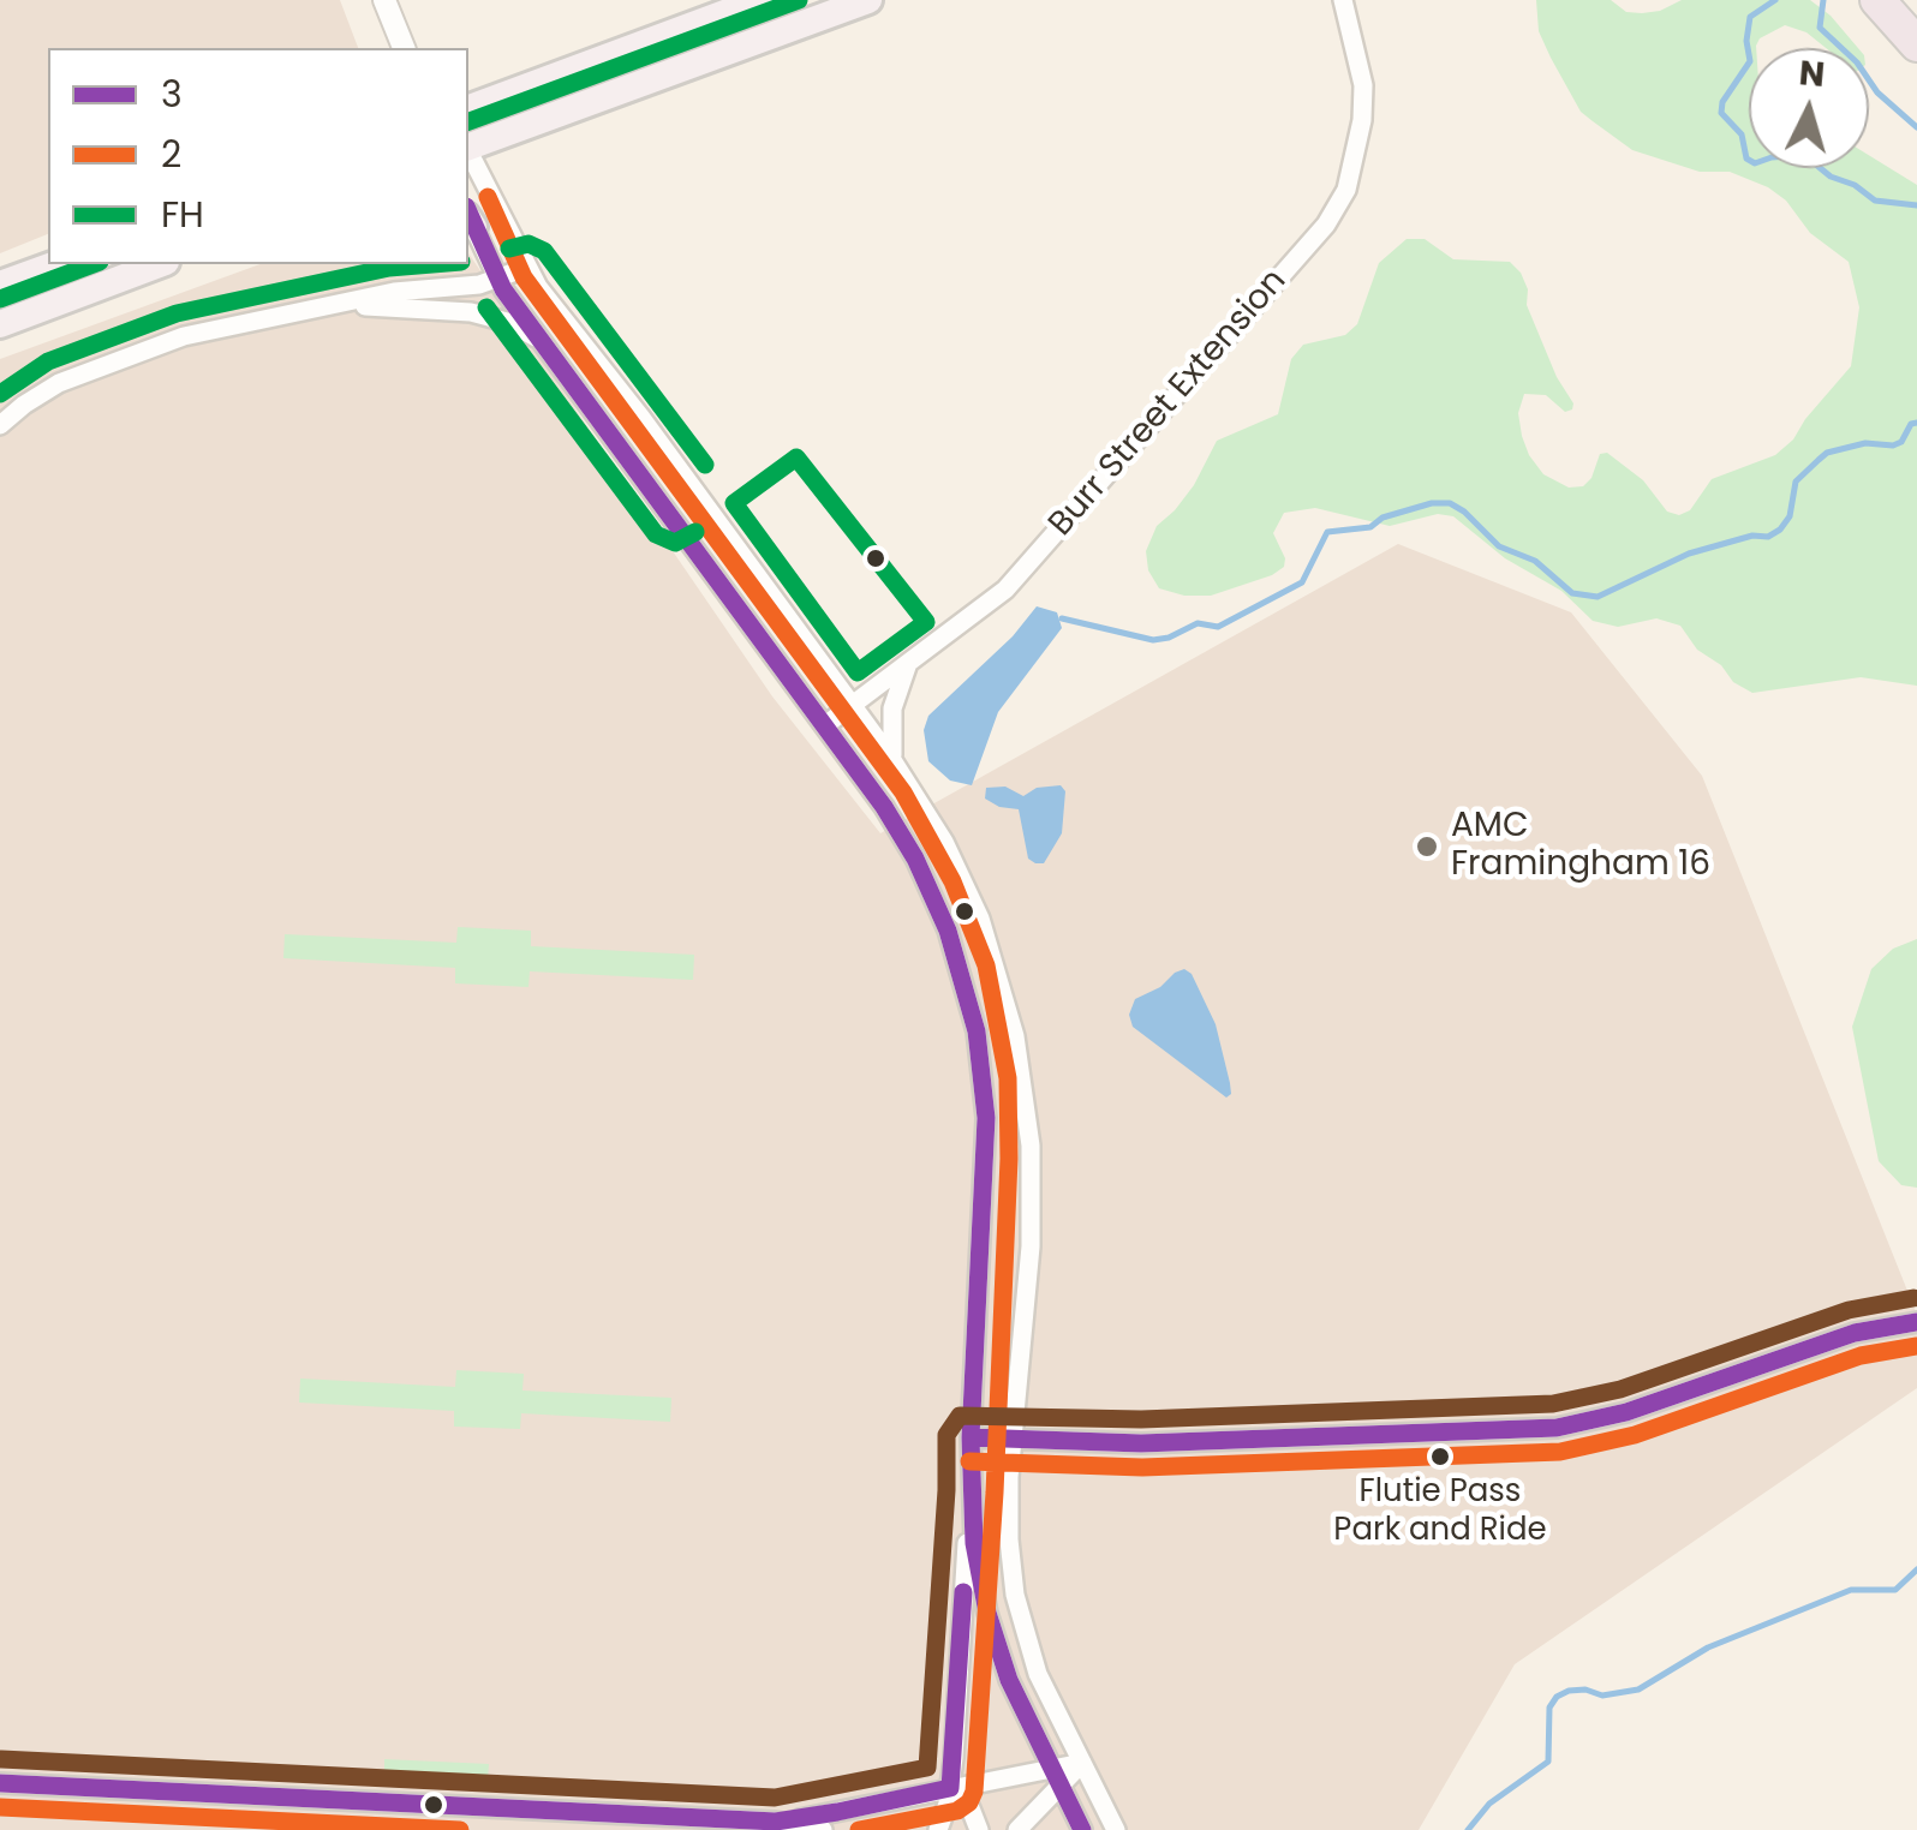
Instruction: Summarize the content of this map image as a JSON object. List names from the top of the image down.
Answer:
{
  "streets": {
    "street": ["Burr Street Extension"]
  },
  "places": ["AMC Framingham 16", "Flutie Pass Park and Ride"],
  "lines": ["transit line FH", "transit line 2", "transit line 3"],
  "legend": ["3", "2", "FH"],
  "north": "top"
}
